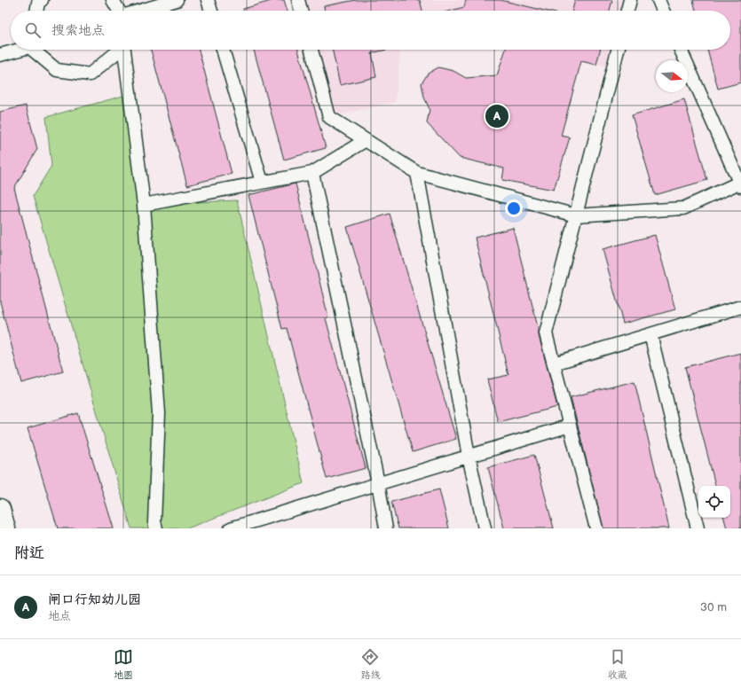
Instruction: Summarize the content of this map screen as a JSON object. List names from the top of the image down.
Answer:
{
  "north": "right",
  "page": {
    "search": "搜索地点",
    "pins": "A",
    "heading": "附近",
    "list": [
      {
        "mark": "A",
        "name": "闸口行知幼儿园",
        "note": "地点",
        "value": "30 m"
      }
    ],
    "nav": ["地图", "路线", "收藏"]
  }
}
